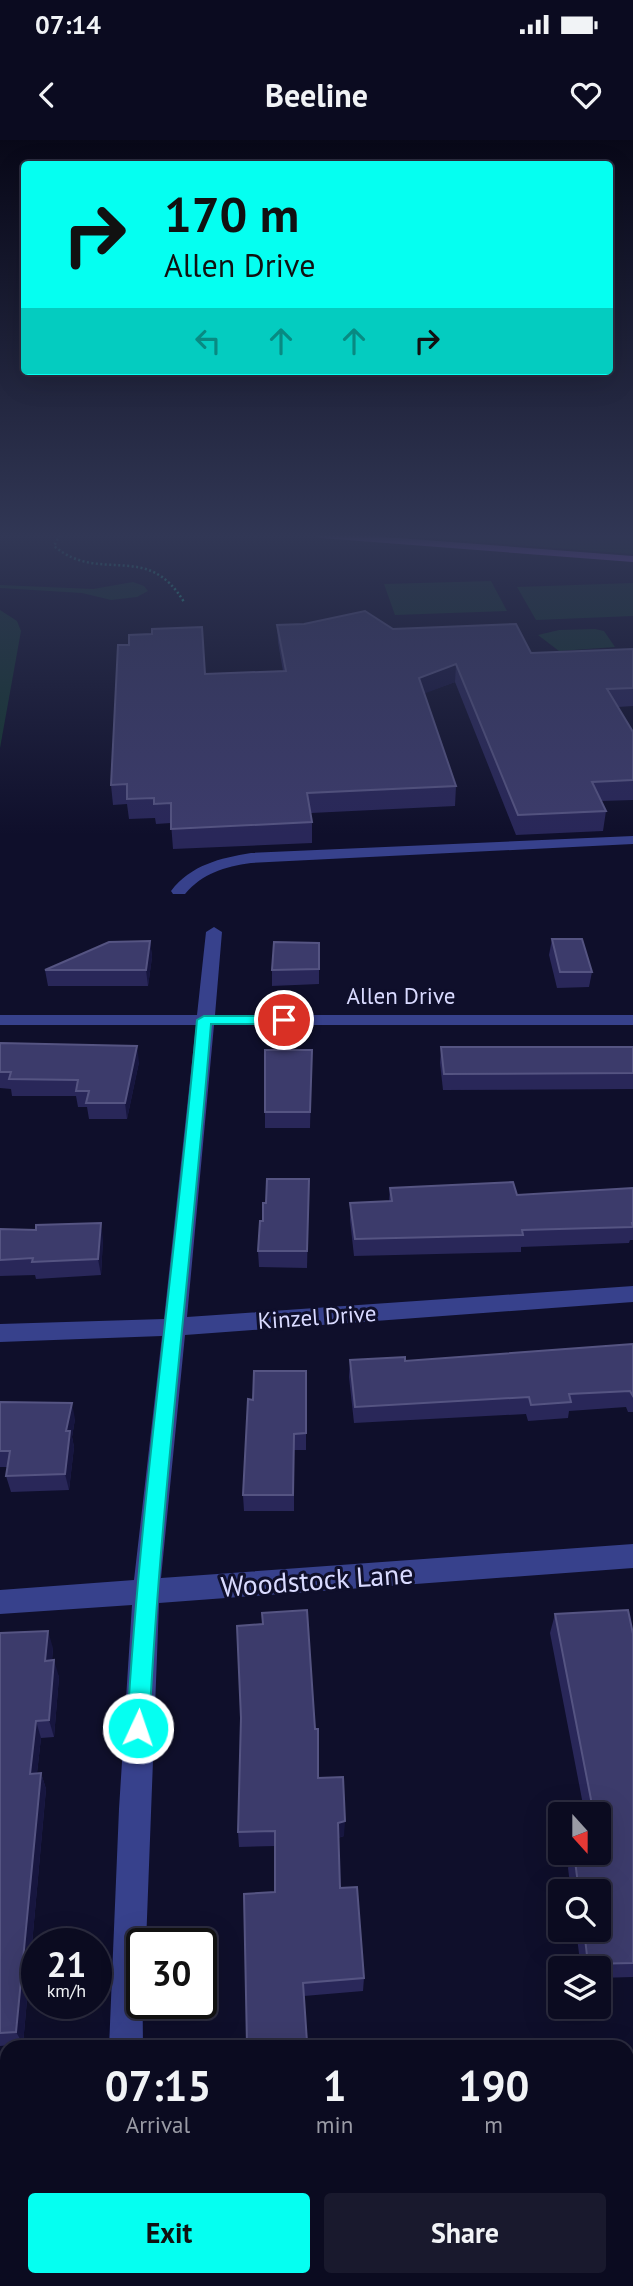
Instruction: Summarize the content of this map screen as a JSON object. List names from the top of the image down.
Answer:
{
  "streets": {
    "street": ["Allen Drive", "Kinzel Drive", "Woodstock Lane"]
  },
  "north": "bottom",
  "page": {
    "status": "07:14",
    "header": "Beeline",
    "turn": ["170 m", "Allen Drive"],
    "speed": "21 km/h",
    "limit": "30",
    "eta": [
      "07:15",
      "Arrival",
      "1",
      "min",
      "190",
      "m"
    ],
    "buttons": ["Exit", "Share"]
  }
}
